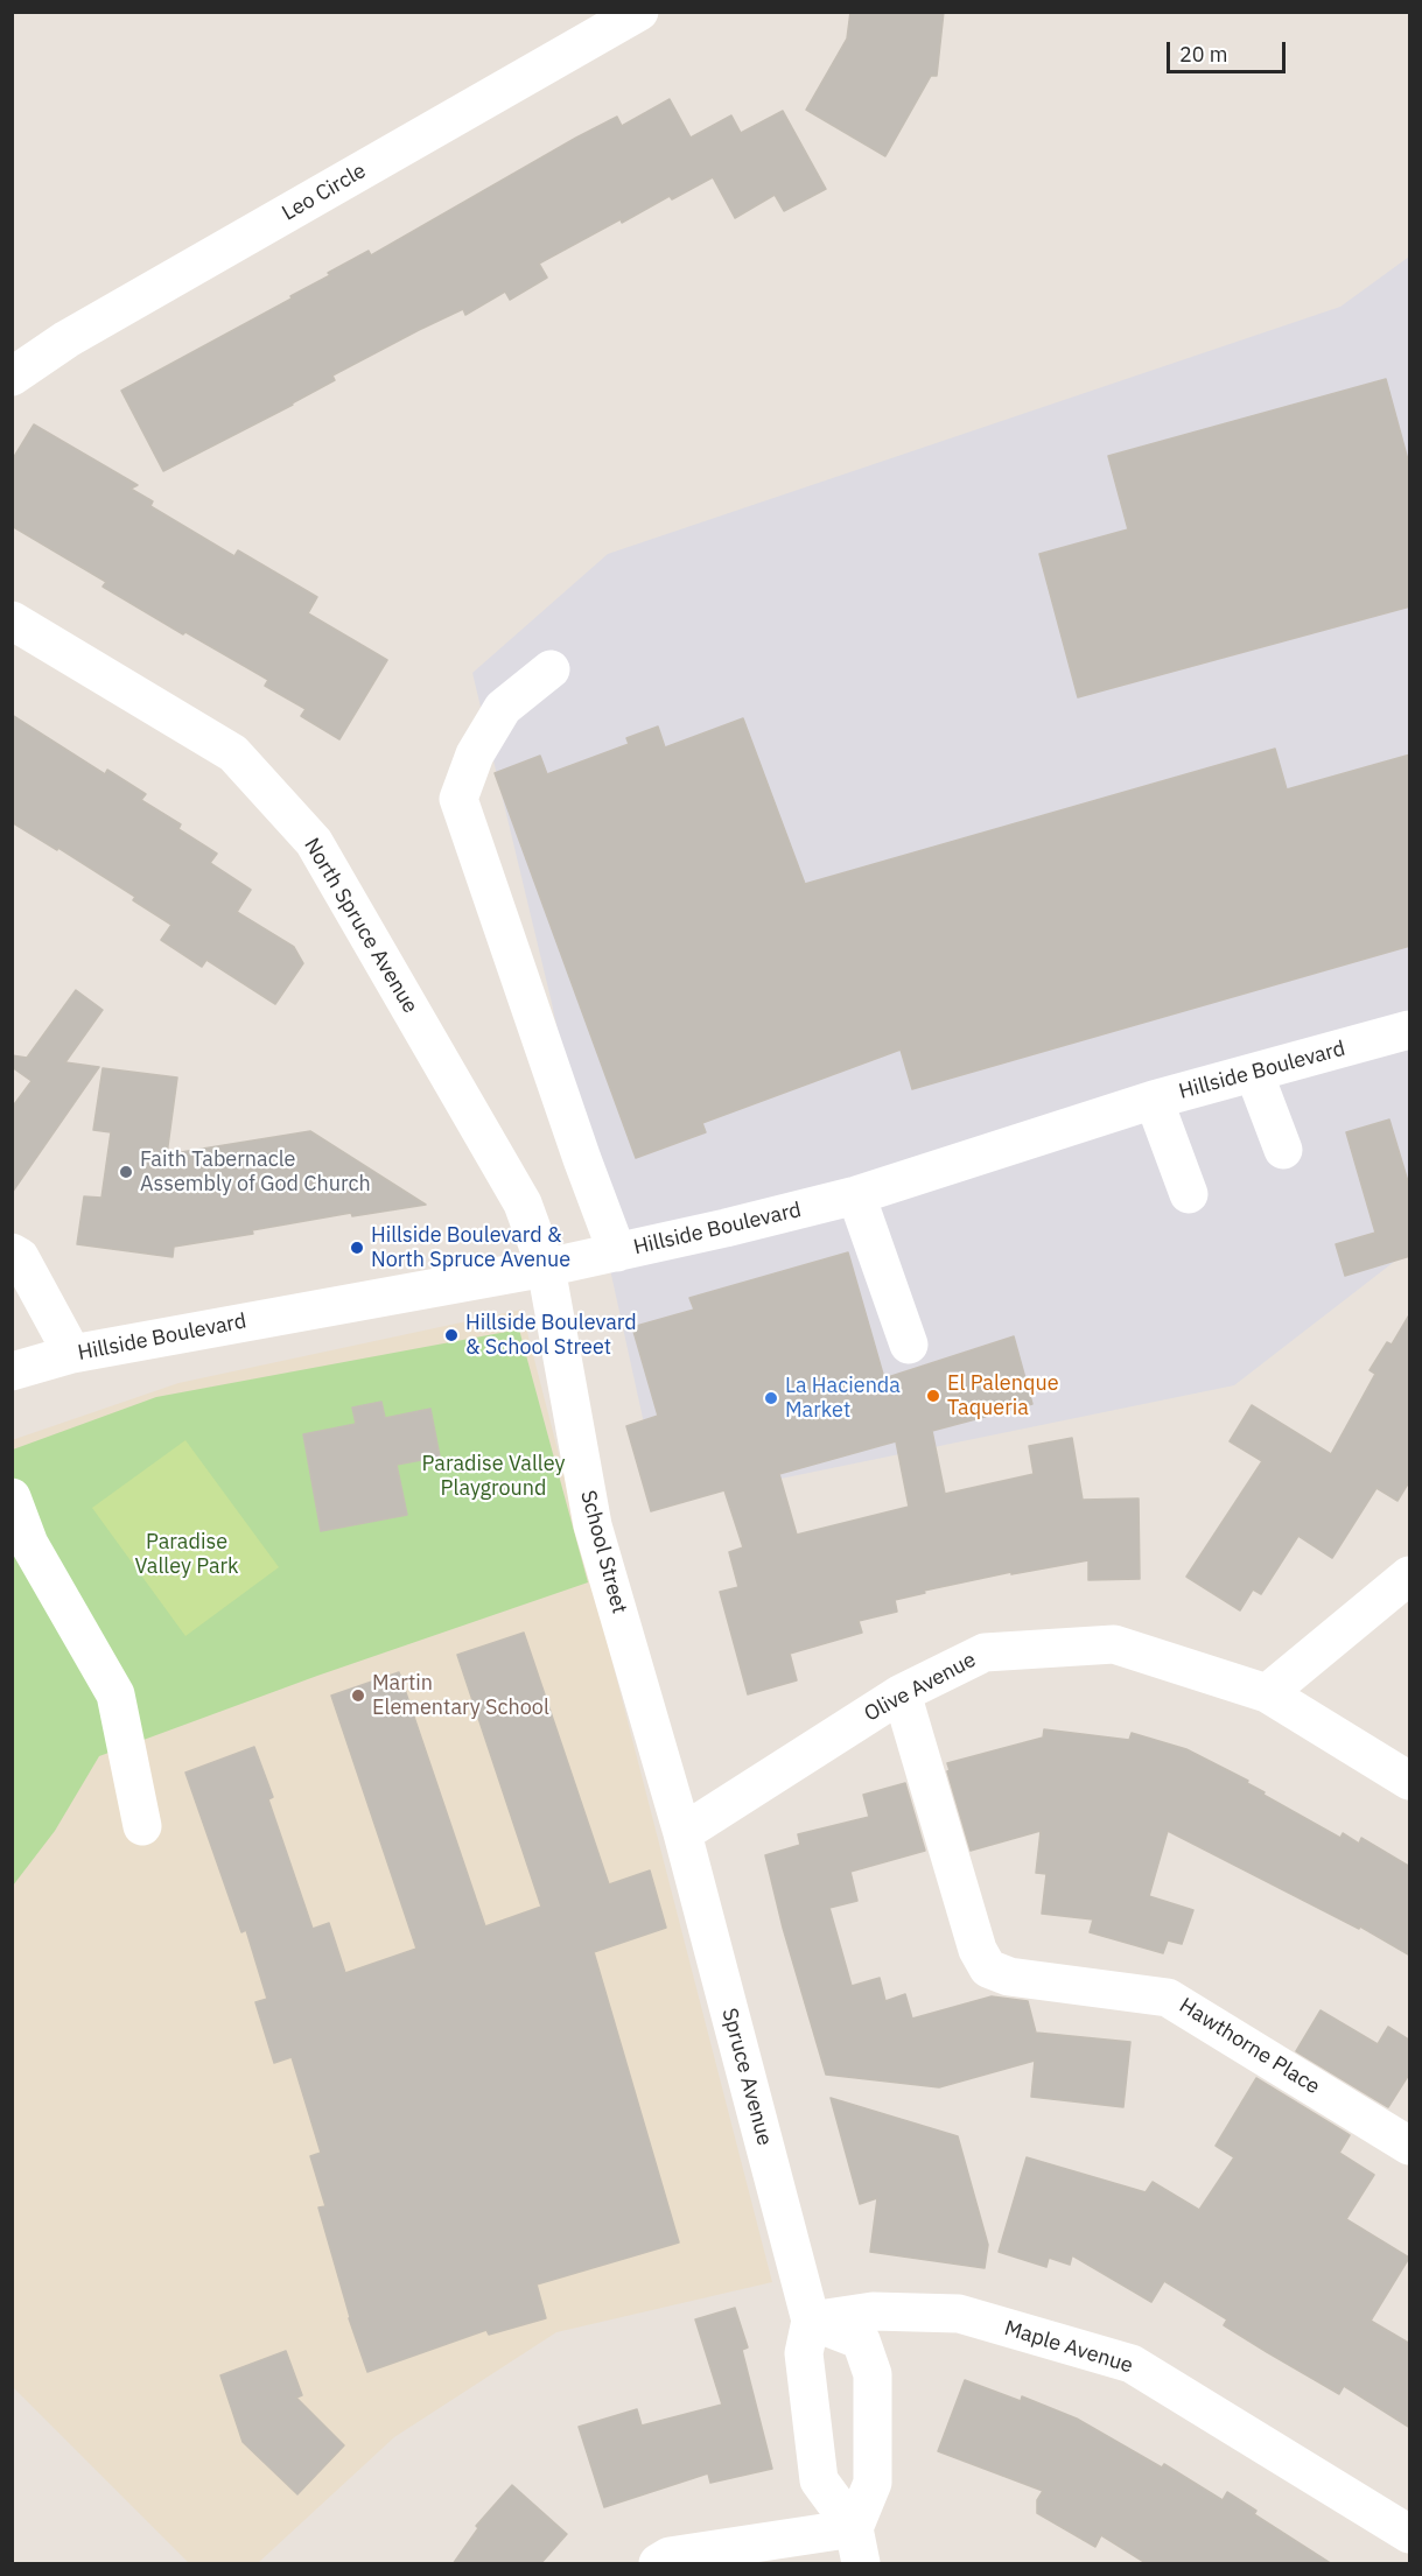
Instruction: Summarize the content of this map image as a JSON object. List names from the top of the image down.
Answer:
{
  "streets": {
    "street": [
      "Leo Circle",
      "North Spruce Avenue",
      "Hillside Boulevard",
      "School Street",
      "Olive Avenue",
      "Hawthorne Place",
      "Spruce Avenue",
      "Maple Avenue"
    ]
  },
  "crossings": [
    ["North Spruce Avenue", "Hillside Boulevard"],
    ["North Spruce Avenue", "School Street"],
    ["Hillside Boulevard", "School Street"],
    ["School Street", "Olive Avenue"],
    ["School Street", "Spruce Avenue"],
    ["Olive Avenue", "Hawthorne Place"],
    ["Olive Avenue", "Spruce Avenue"],
    ["Spruce Avenue", "Maple Avenue"]
  ],
  "parks": ["Paradise Valley Playground", "Paradise Valley Park"],
  "places": [
    "Faith Tabernacle Assembly of God Church",
    "Hillside Boulevard & North Spruce Avenue",
    "Hillside Boulevard & School Street",
    "El Palenque Taqueria",
    "La Hacienda Market",
    "Martin Elementary School"
  ],
  "scale_bar": "20 m"
}
